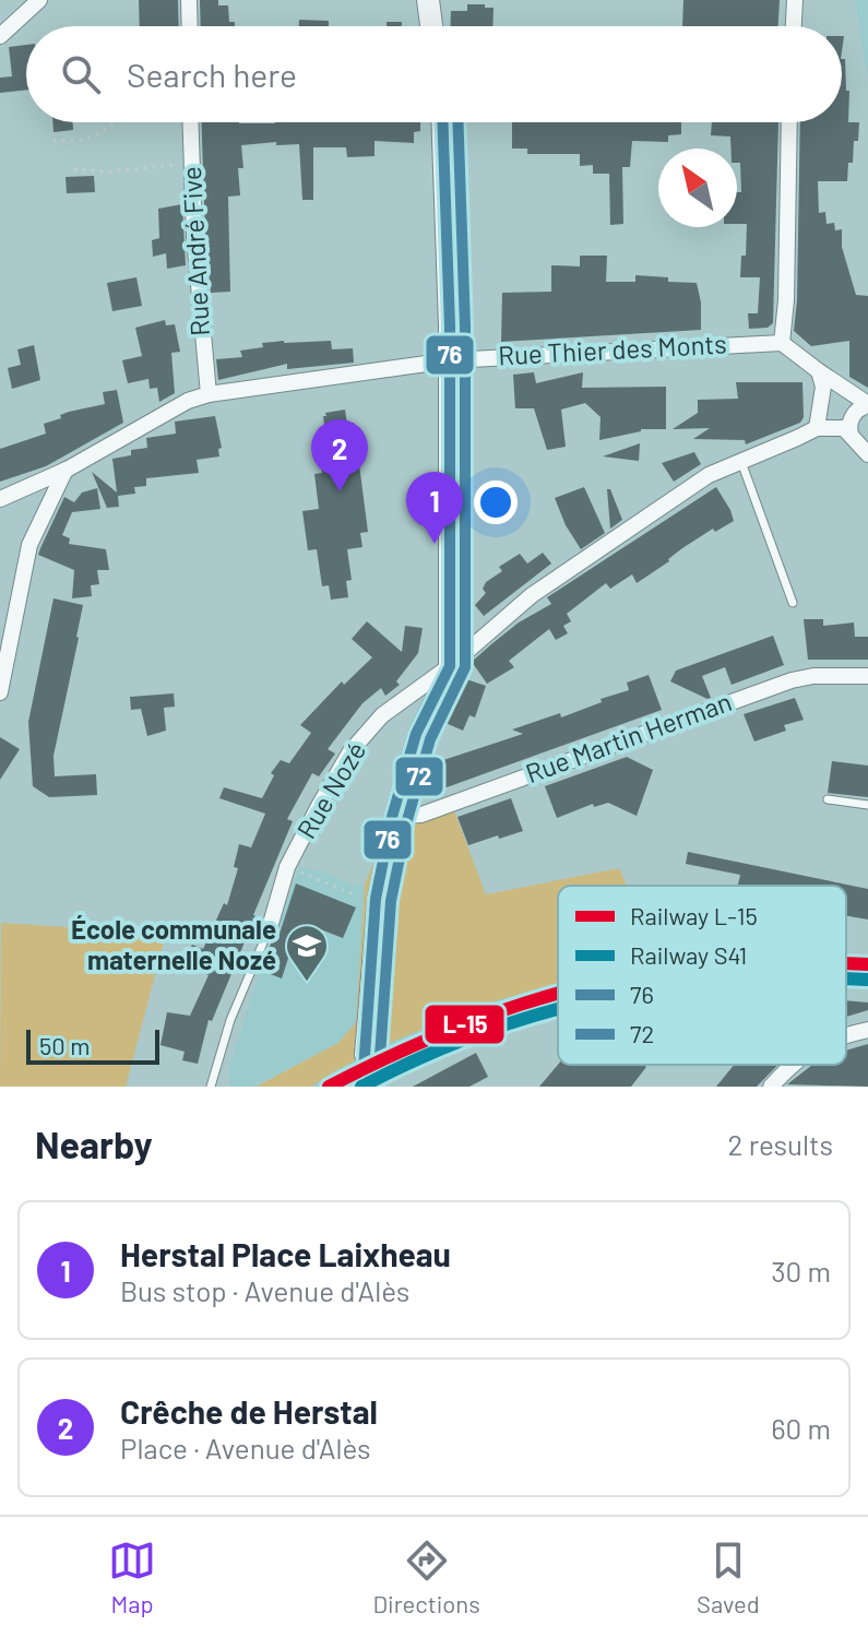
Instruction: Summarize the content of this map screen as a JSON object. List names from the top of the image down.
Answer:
{
  "streets": {
    "street": [
      "Rue André Five",
      "Rue Thier des Monts",
      "Rue Martin Herman",
      "Rue Nozé"
    ]
  },
  "crossings": [
    ["Rue André Five", "Rue Thier des Monts"]
  ],
  "places": {
    "school or university": ["École communale maternelle Nozé"]
  },
  "lines": [
    "transit line 76",
    "transit line 72",
    "rail line L-15",
    "rail line S41"
  ],
  "legend": [
    "Railway L-15",
    "Railway S41",
    "76",
    "72"
  ],
  "scale_bar": "50 m",
  "north": "top left",
  "page": {
    "search": "Search here",
    "pins": ["2", "1"],
    "scale": "50 m",
    "heading": ["Nearby", "2 results"],
    "list": [
      {
        "mark": "1",
        "name": "Herstal Place Laixheau",
        "note": "Bus stop · Avenue d'Alès",
        "value": "30 m"
      },
      {
        "mark": "2",
        "name": "Crêche de Herstal",
        "note": "Place · Avenue d'Alès",
        "value": "60 m"
      }
    ],
    "nav": ["Map", "Directions", "Saved"]
  }
}
